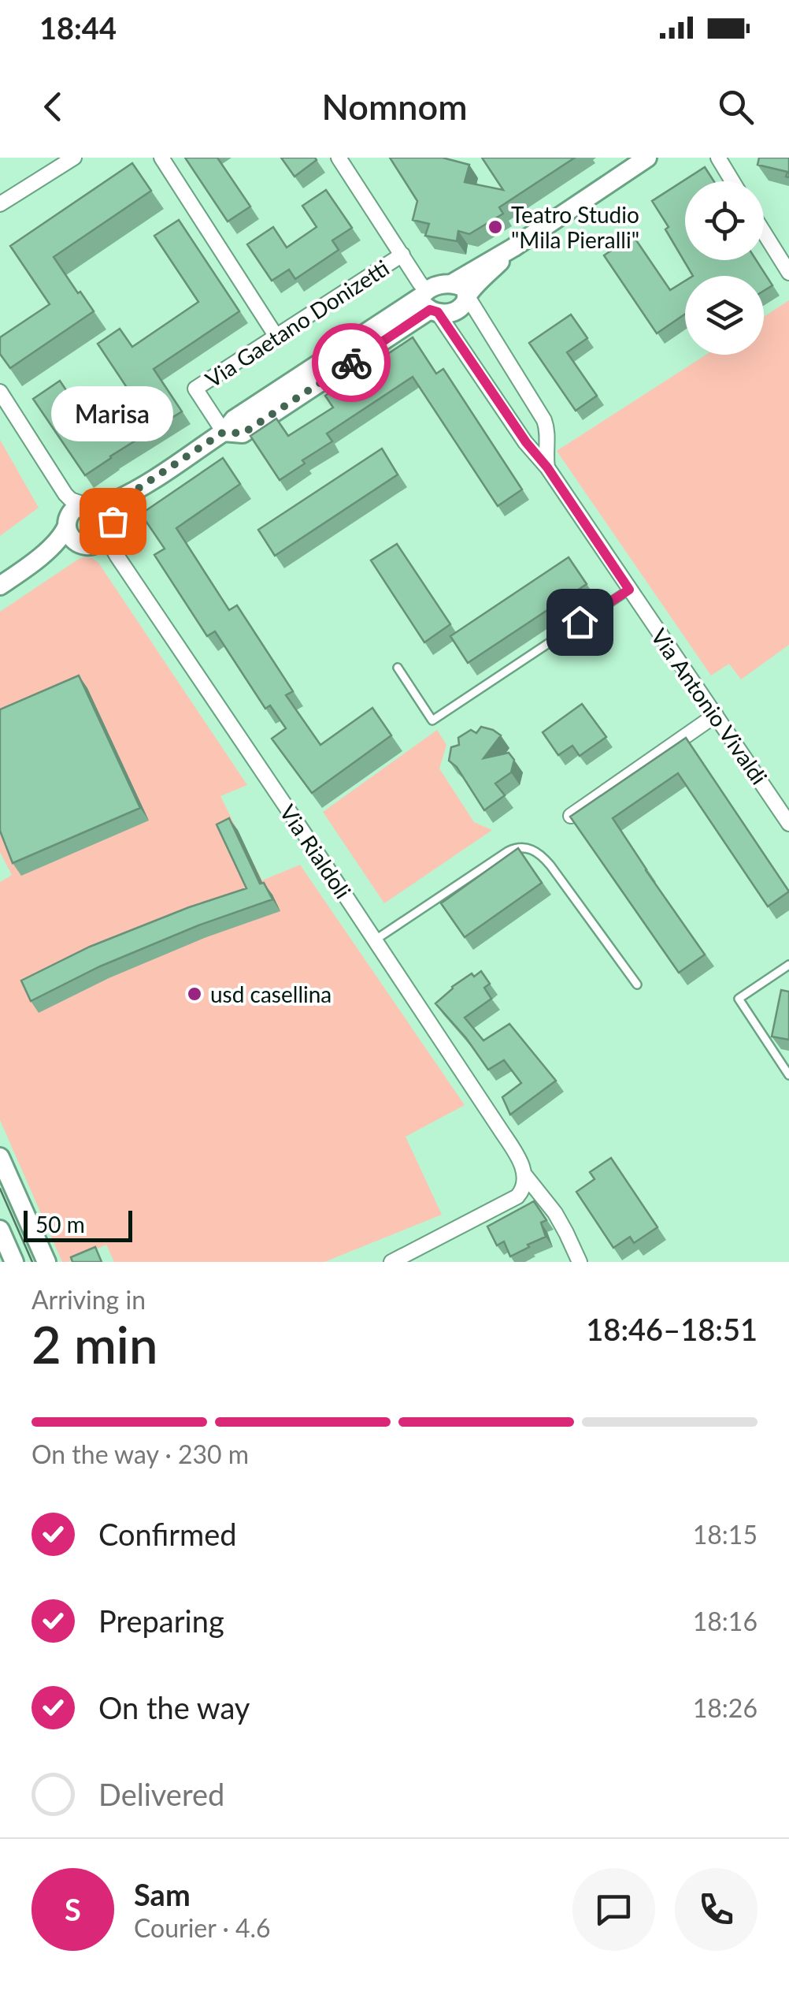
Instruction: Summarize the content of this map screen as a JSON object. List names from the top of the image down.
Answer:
{
  "streets": {
    "street": ["Via Gaetano Donizetti", "Via Antonio Vivaldi", "Via Rialdoli"]
  },
  "crossings": [
    ["Via Gaetano Donizetti", "Via Antonio Vivaldi"],
    ["Via Gaetano Donizetti", "Via Rialdoli"]
  ],
  "places": ["Teatro Studio \"Mila Pieralli\"", "Marisa", "usd casellina"],
  "scale_bar": "50 m",
  "page": {
    "status": "18:44",
    "header": "Nomnom",
    "bubble": "Marisa",
    "scale": "50 m",
    "heading": ["2 min", "Arriving in", "18:46–18:51"],
    "panel": ["Sam", "Courier · 4.6"],
    "bar": "On the way · 230 m",
    "list": [
      ["Confirmed", "18:15"],
      ["Preparing", "18:16"],
      ["On the way", "18:26"],
      "Delivered"
    ],
    "round": "S"
  }
}
